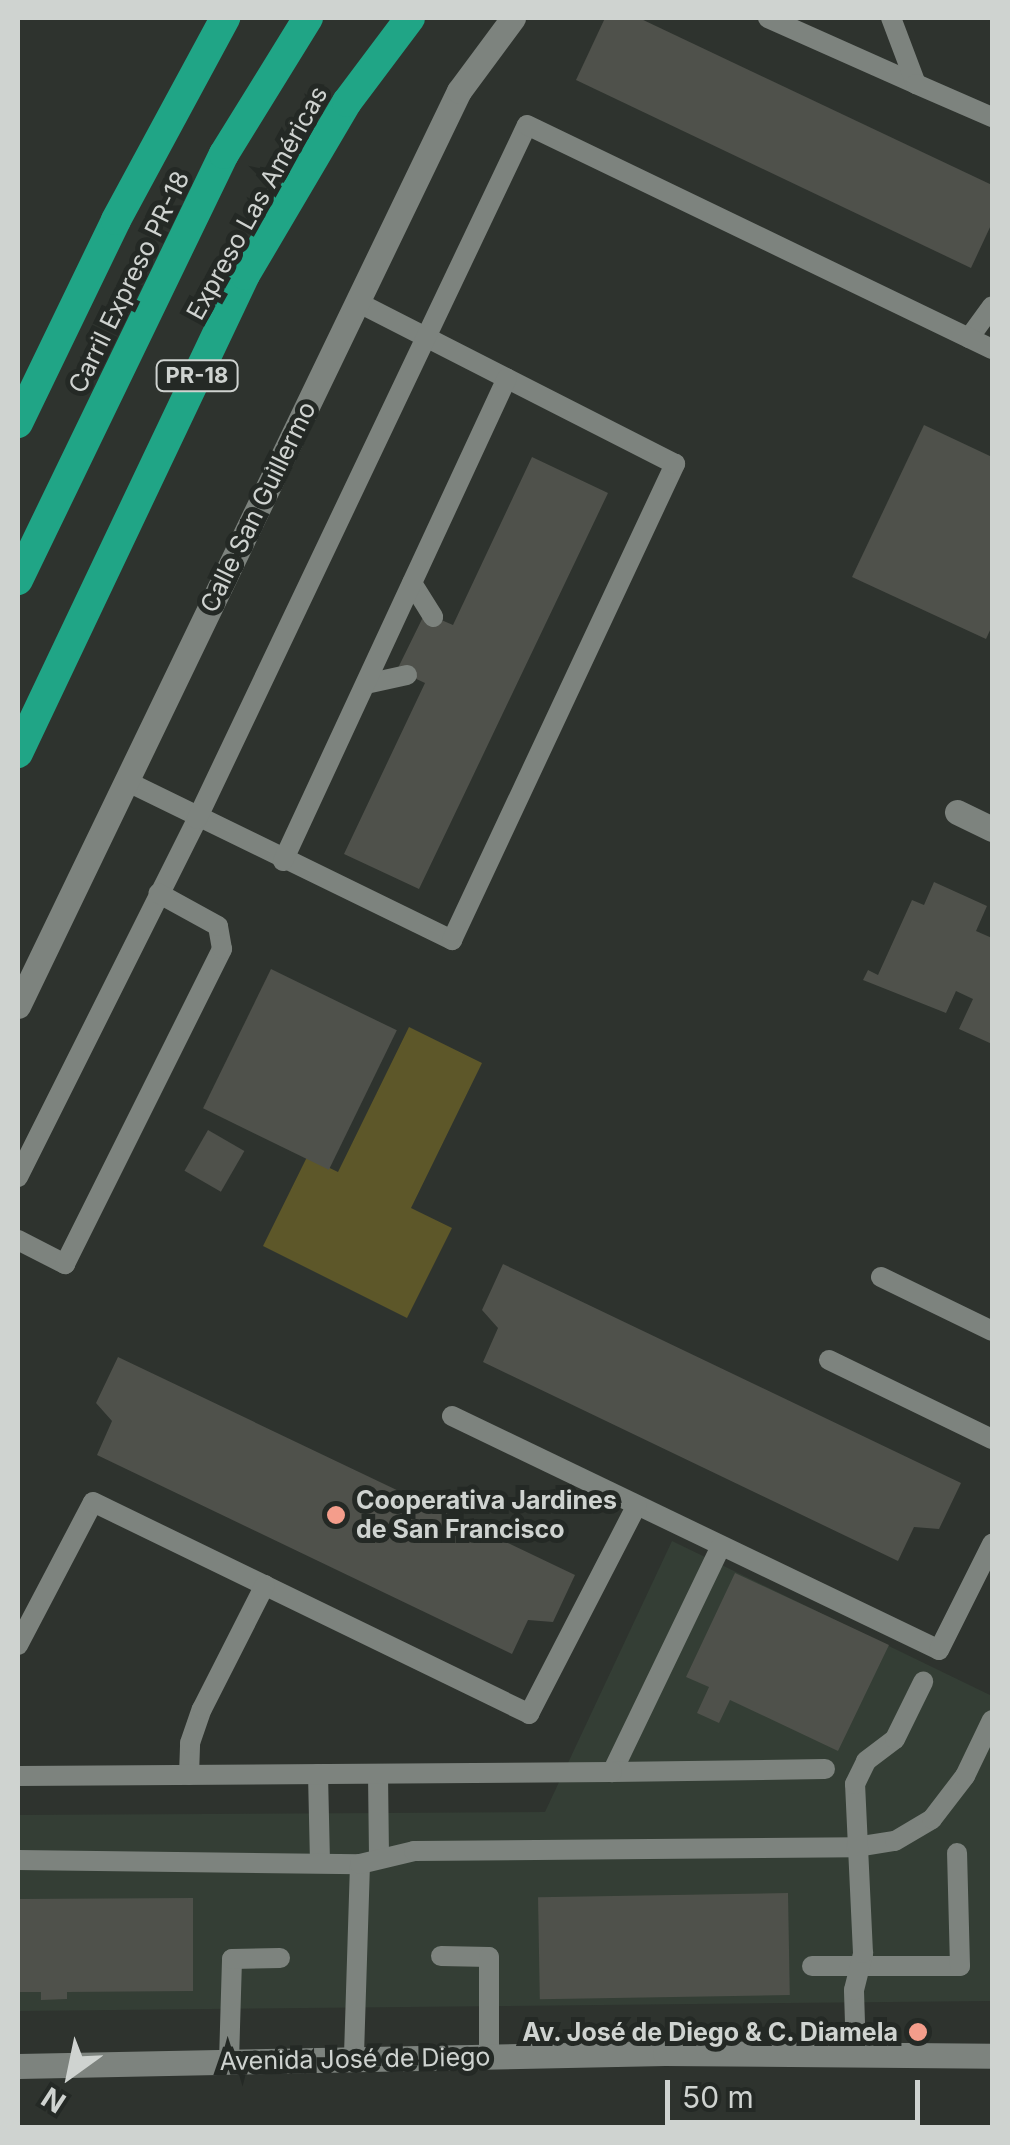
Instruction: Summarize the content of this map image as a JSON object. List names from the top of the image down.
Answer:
{
  "streets": {
    "highway": ["Expreso Las Américas", "Carril Expreso PR-18", "PR-18"],
    "street": ["Calle San Guillermo", "Avenida José de Diego"]
  },
  "places": ["Cooperativa Jardines de San Francisco", "Av. José de Diego & C. Diamela"],
  "scale_bar": "50 m",
  "north": "bottom left"
}
